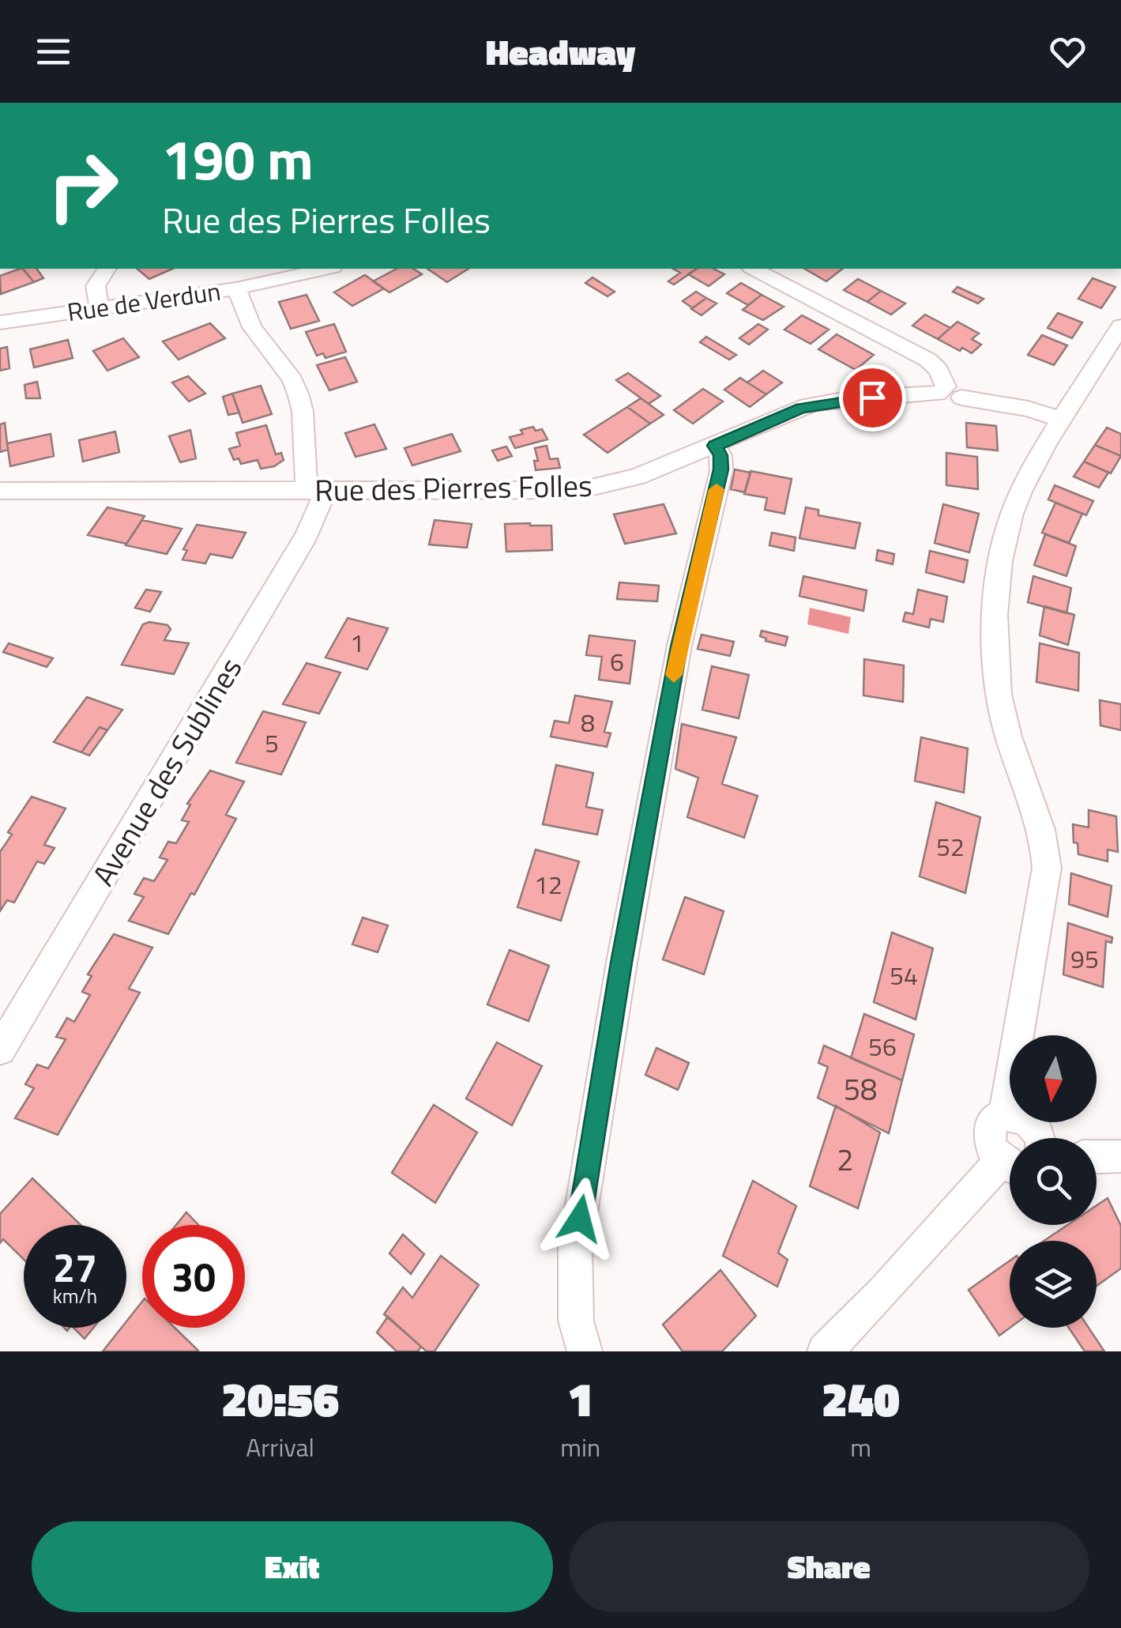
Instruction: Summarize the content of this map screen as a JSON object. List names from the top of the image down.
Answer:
{
  "streets": {
    "street": ["Rue de Verdun", "Rue des Pierres Folles", "Avenue des Sublines"]
  },
  "crossings": [
    ["Rue des Pierres Folles", "Avenue des Sublines"]
  ],
  "house_numbers": [
    "1",
    "6",
    "8",
    "5",
    "52",
    "12",
    "95",
    "54",
    "56",
    "58",
    "2"
  ],
  "north": "bottom",
  "page": {
    "header": "Headway",
    "turn": ["190 m", "Rue des Pierres Folles"],
    "speed": "27 km/h",
    "limit": "30",
    "eta": [
      "20:56",
      "Arrival",
      "1",
      "min",
      "240",
      "m"
    ],
    "buttons": ["Exit", "Share"]
  }
}
